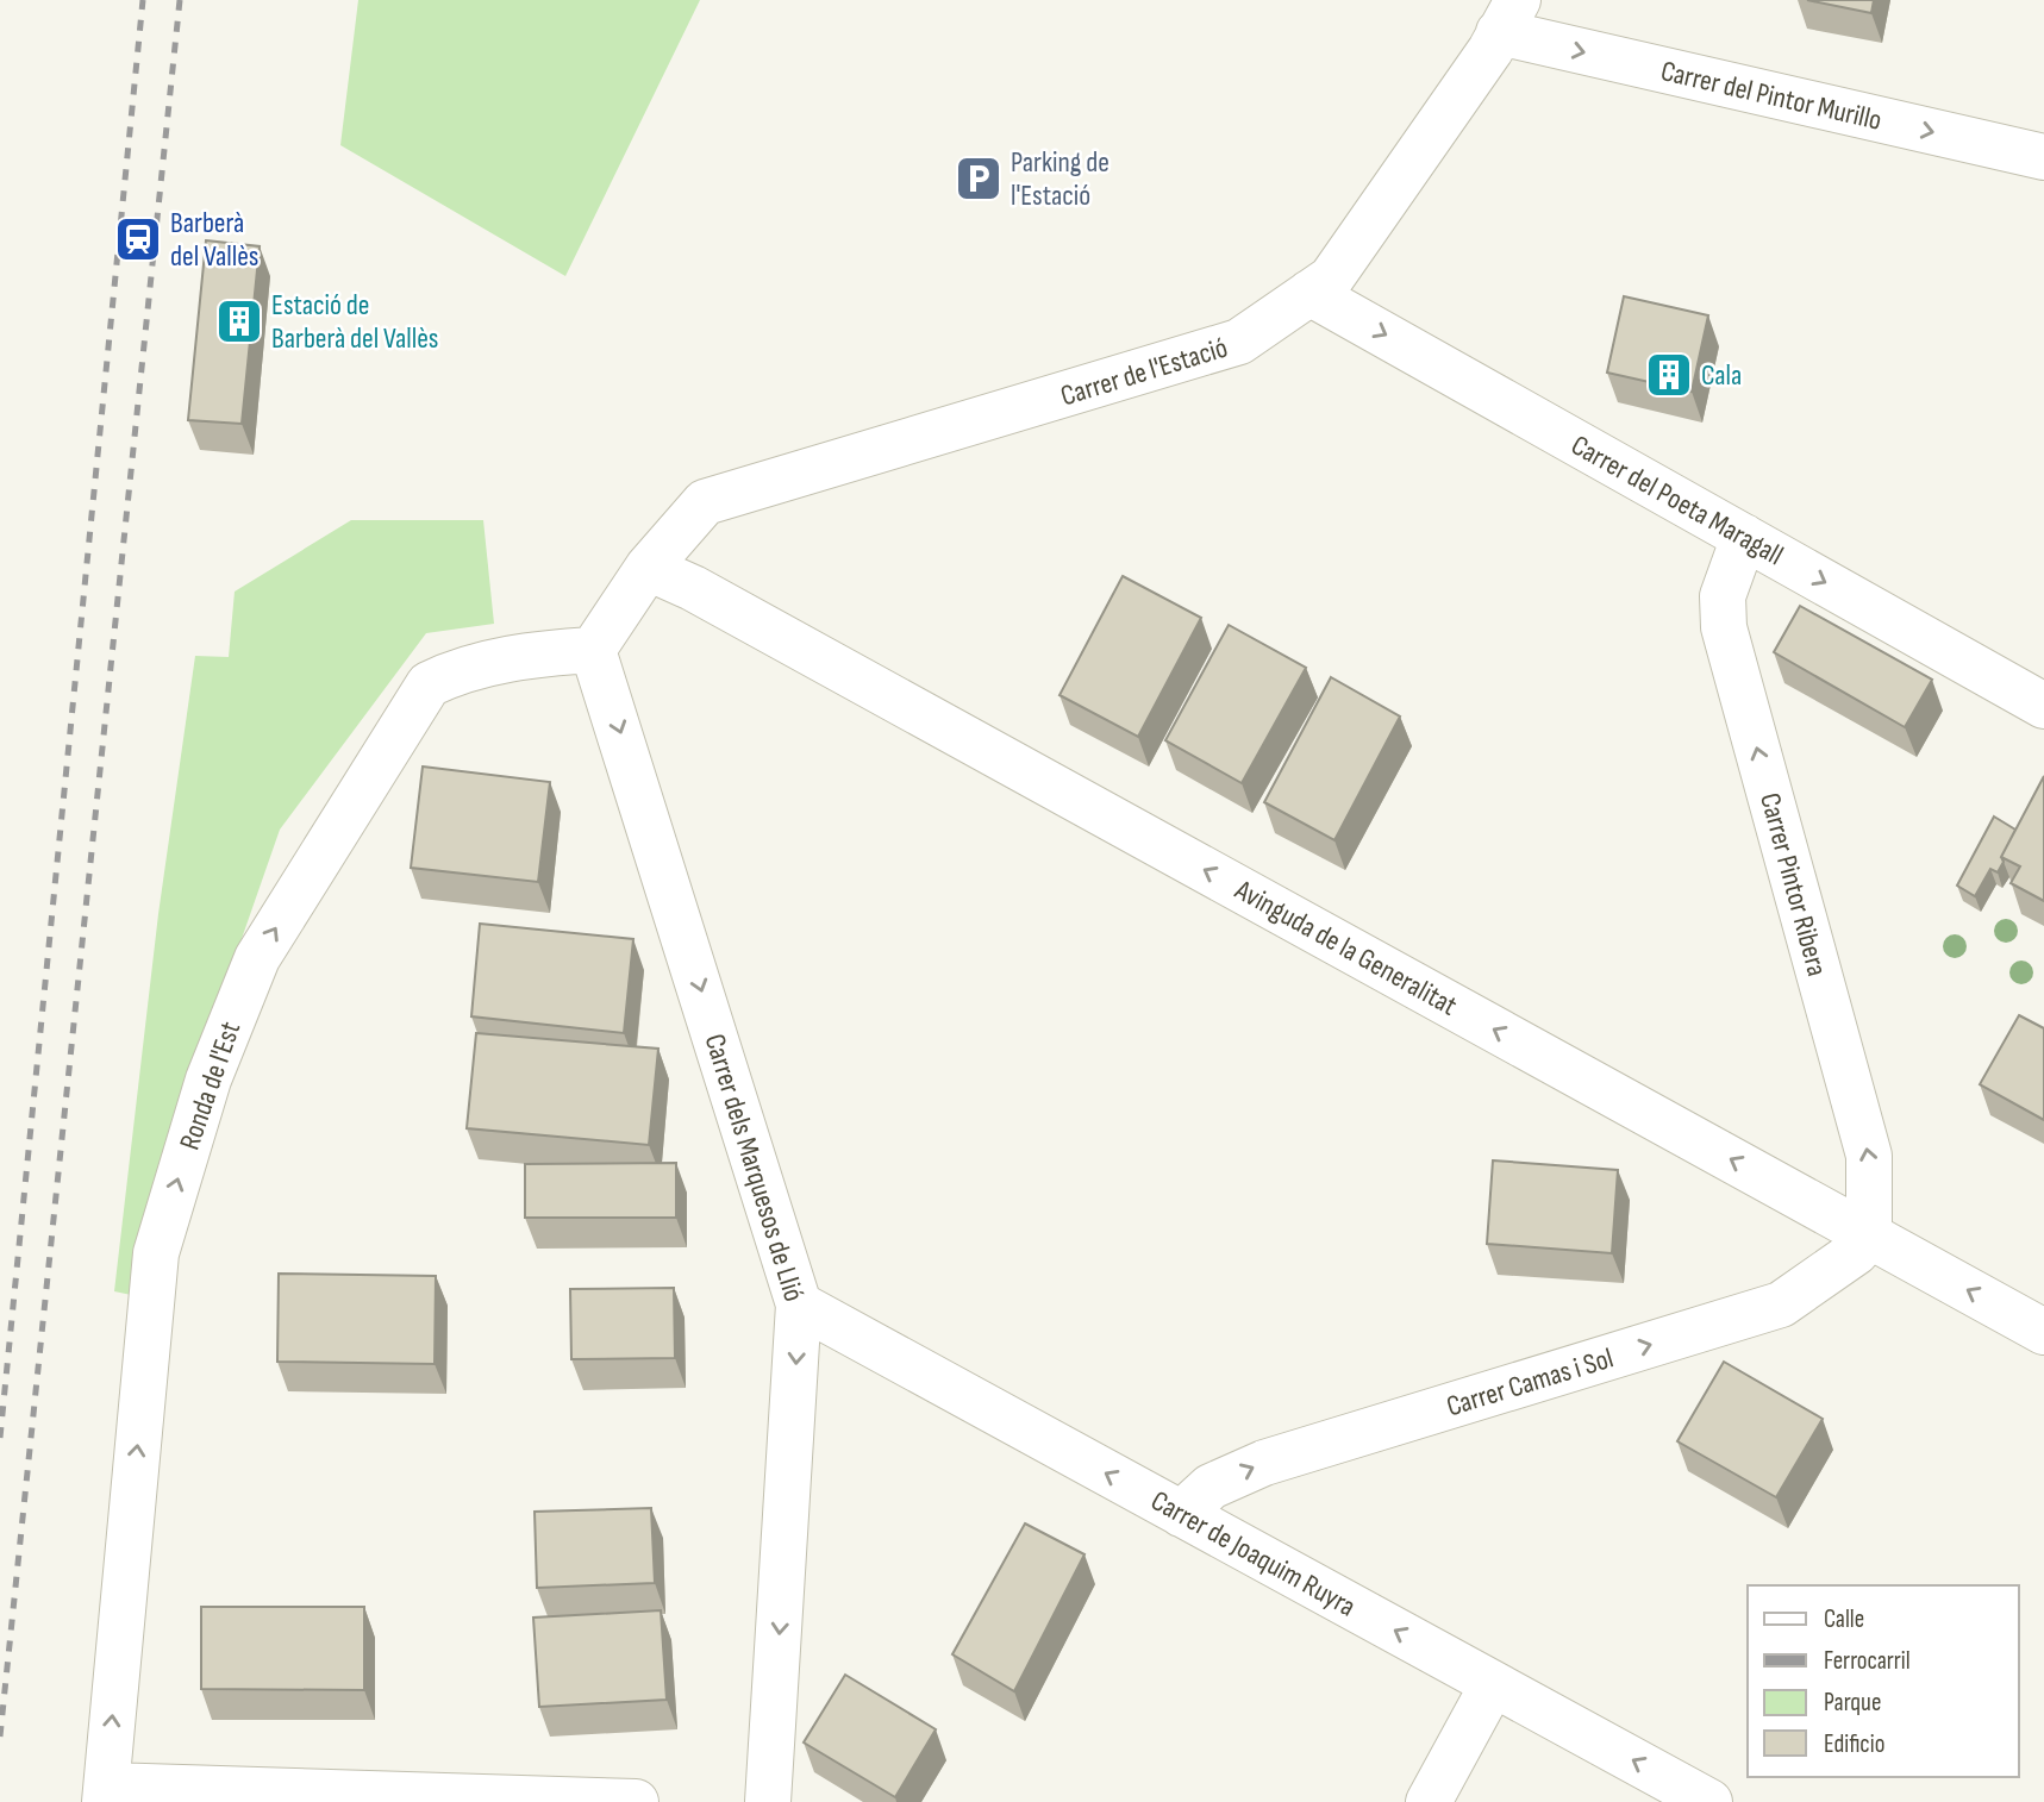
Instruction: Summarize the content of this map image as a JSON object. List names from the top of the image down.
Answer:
{
  "streets": {
    "street": [
      "Carrer del Pintor Murillo",
      "Carrer de l'Estació",
      "Carrer del Poeta Maragall",
      "Carrer Pintor Ribera",
      "Avinguda de la Generalitat",
      "Ronda de l'Est",
      "Carrer dels Marquesos de Llió",
      "Carrer Camas i Sol",
      "Carrer de Joaquim Ruyra"
    ]
  },
  "crossings": [
    ["Carrer del Pintor Murillo", "Carrer de l'Estació"],
    ["Carrer de l'Estació", "Carrer del Poeta Maragall"],
    ["Carrer de l'Estació", "Avinguda de la Generalitat"],
    ["Carrer del Poeta Maragall", "Carrer Pintor Ribera"],
    ["Carrer Pintor Ribera", "Avinguda de la Generalitat"],
    ["Carrer Pintor Ribera", "Carrer Camas i Sol"],
    ["Avinguda de la Generalitat", "Carrer Camas i Sol"],
    ["Ronda de l'Est", "Carrer dels Marquesos de Llió"],
    ["Carrer dels Marquesos de Llió", "Carrer de Joaquim Ruyra"],
    ["Carrer Camas i Sol", "Carrer de Joaquim Ruyra"]
  ],
  "one_way": [
    "Carrer del Pintor Murillo",
    "Carrer del Poeta Maragall",
    "Carrer Pintor Ribera",
    "Avinguda de la Generalitat",
    "Ronda de l'Est",
    "Carrer dels Marquesos de Llió",
    "Carrer Camas i Sol",
    "Carrer de Joaquim Ruyra"
  ],
  "places": {
    "parking": ["Parking de l'Estació"],
    "station": ["Barberà del Vallès"],
    "building": ["Estació de Barberà del Vallès", "Cala"]
  },
  "legend": [
    "Calle",
    "Ferrocarril",
    "Parque",
    "Edificio"
  ]
}
